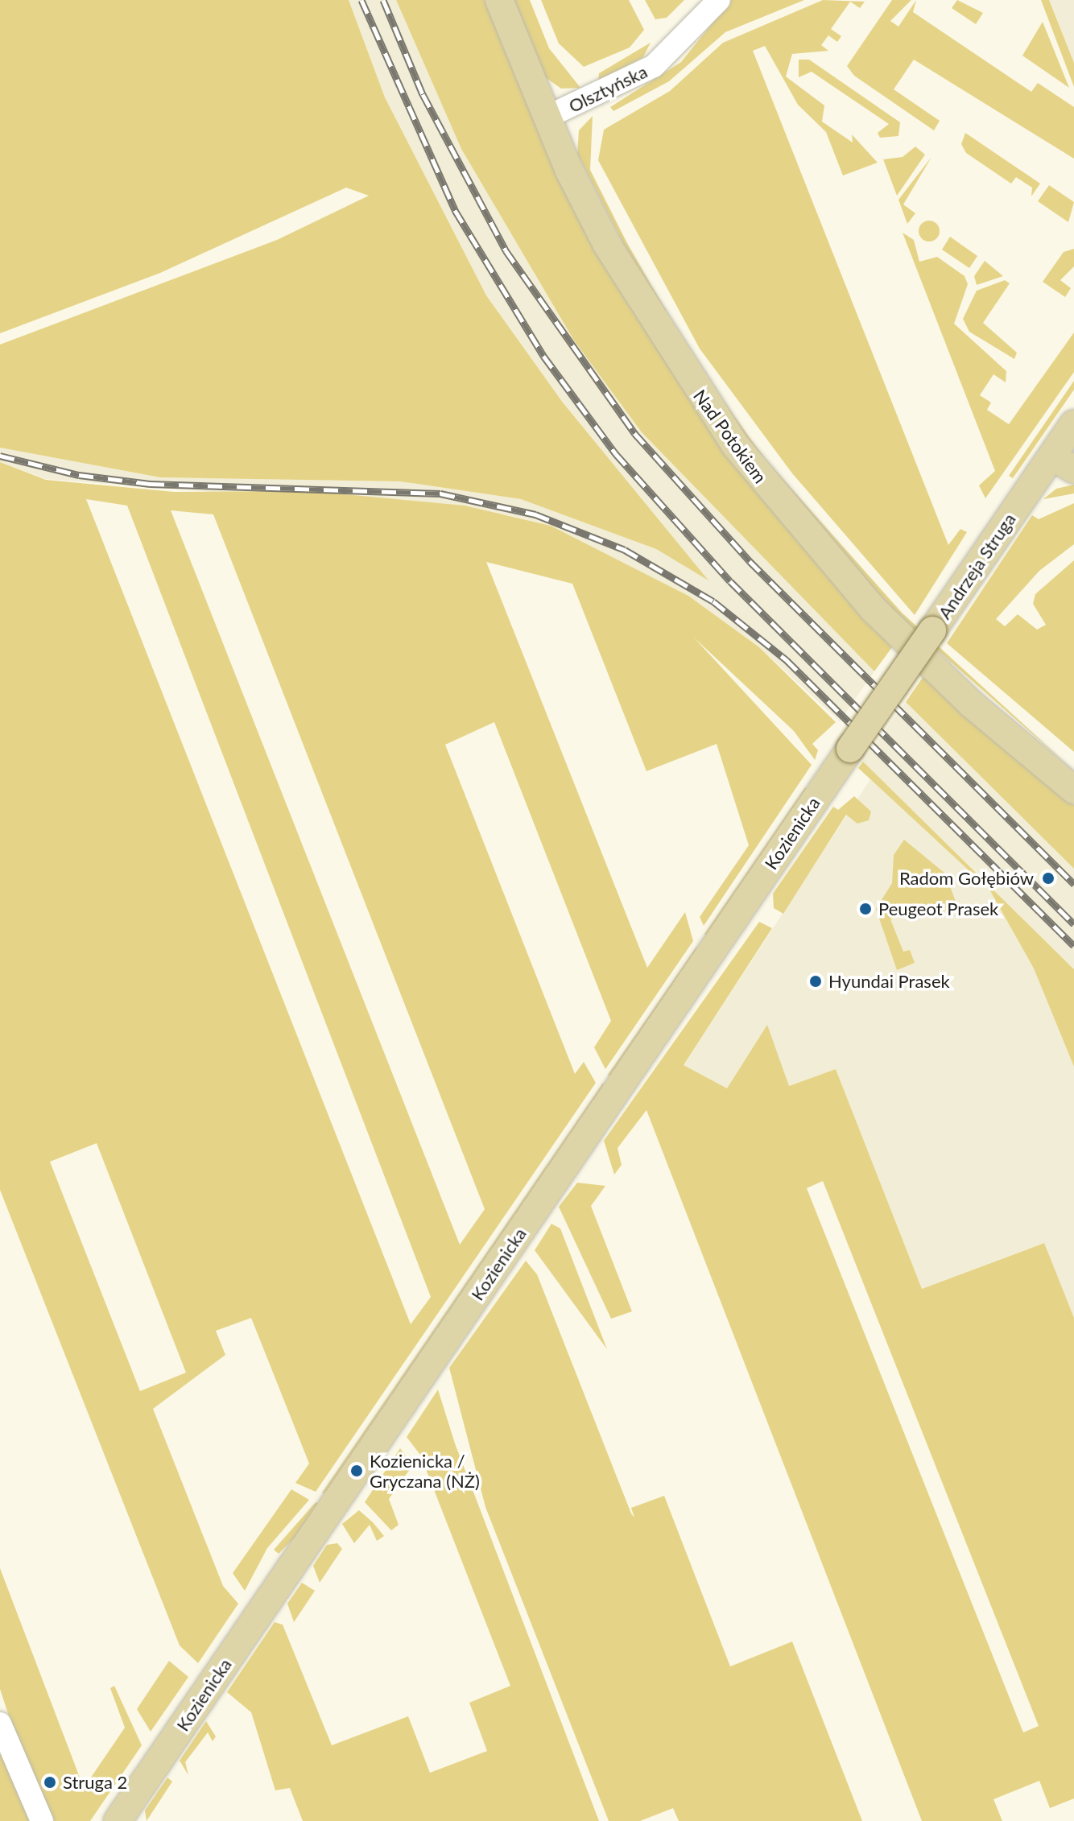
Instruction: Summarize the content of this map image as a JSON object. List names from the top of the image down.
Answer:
{
  "streets": {
    "main road": ["Nad Potokiem", "Andrzeja Struga", "Kozienicka"],
    "street": ["Olsztyńska"]
  },
  "crossings": [
    ["Olsztyńska", "Nad Potokiem"],
    ["Andrzeja Struga", "Kozienicka"]
  ],
  "places": [
    "Radom Gołębiów",
    "Peugeot Prasek",
    "Hyundai Prasek",
    "Kozienicka / Gryczana (NŻ)",
    "Struga 2"
  ]
}
